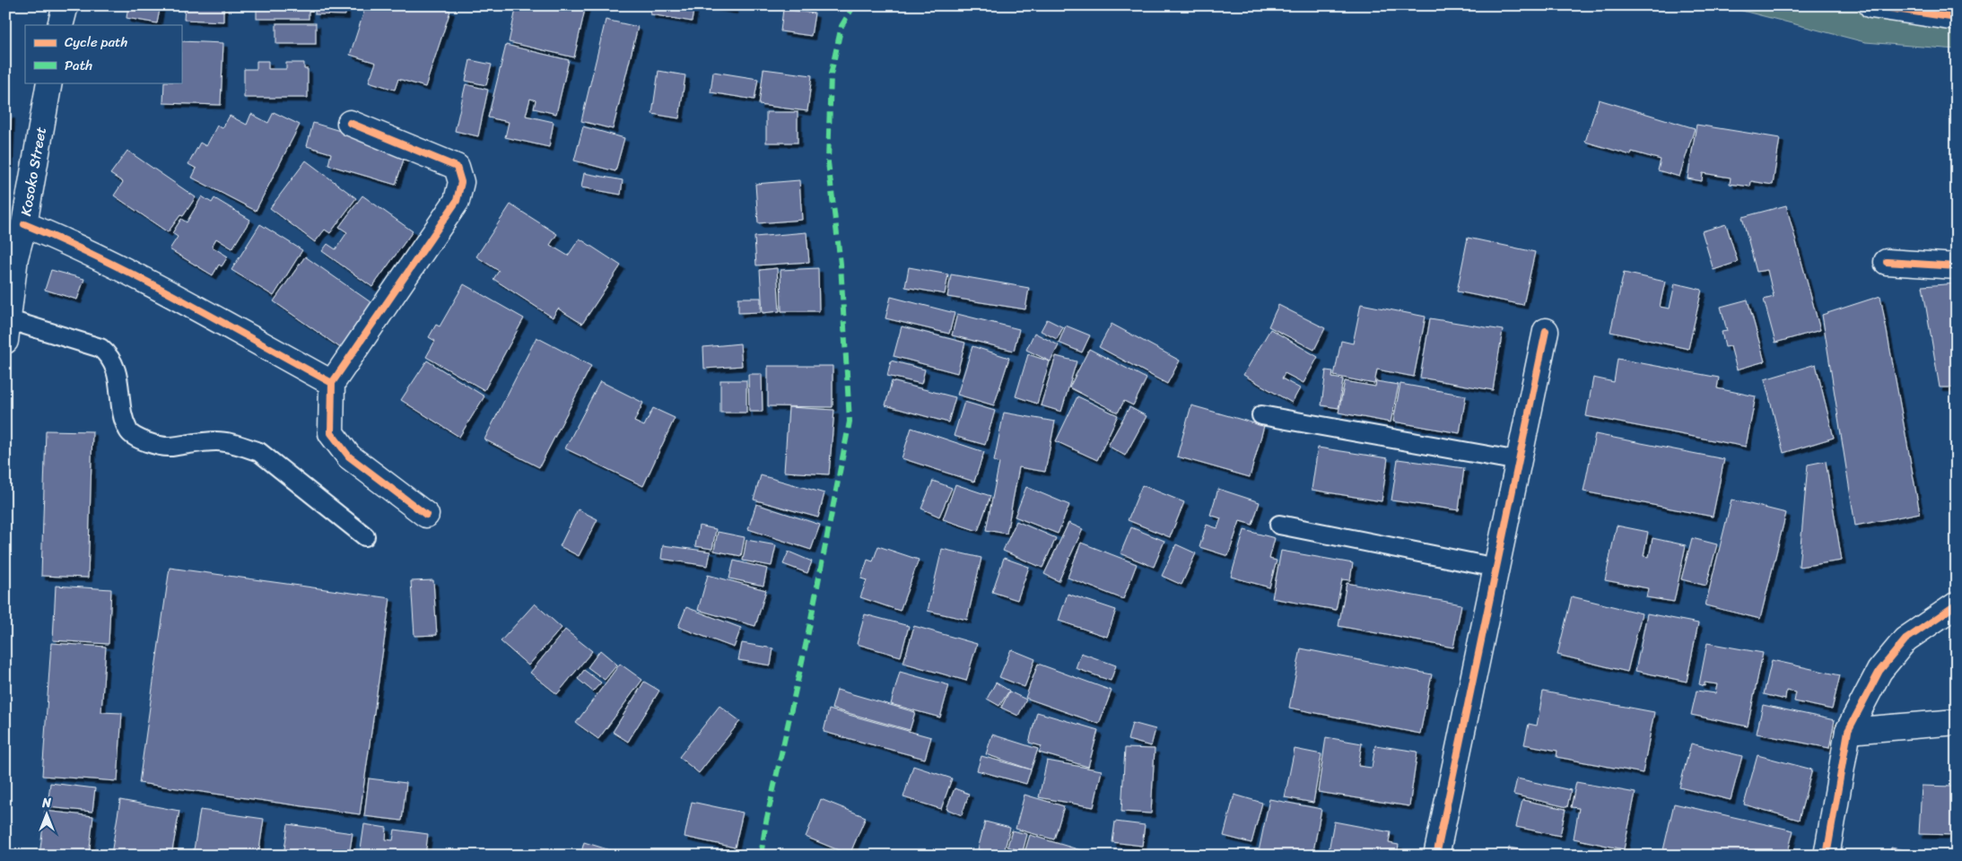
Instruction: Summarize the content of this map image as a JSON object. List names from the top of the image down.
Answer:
{
  "streets": {
    "street": ["Kosoko Street"]
  },
  "legend": ["Cycle path", "Path"],
  "north": "top"
}
